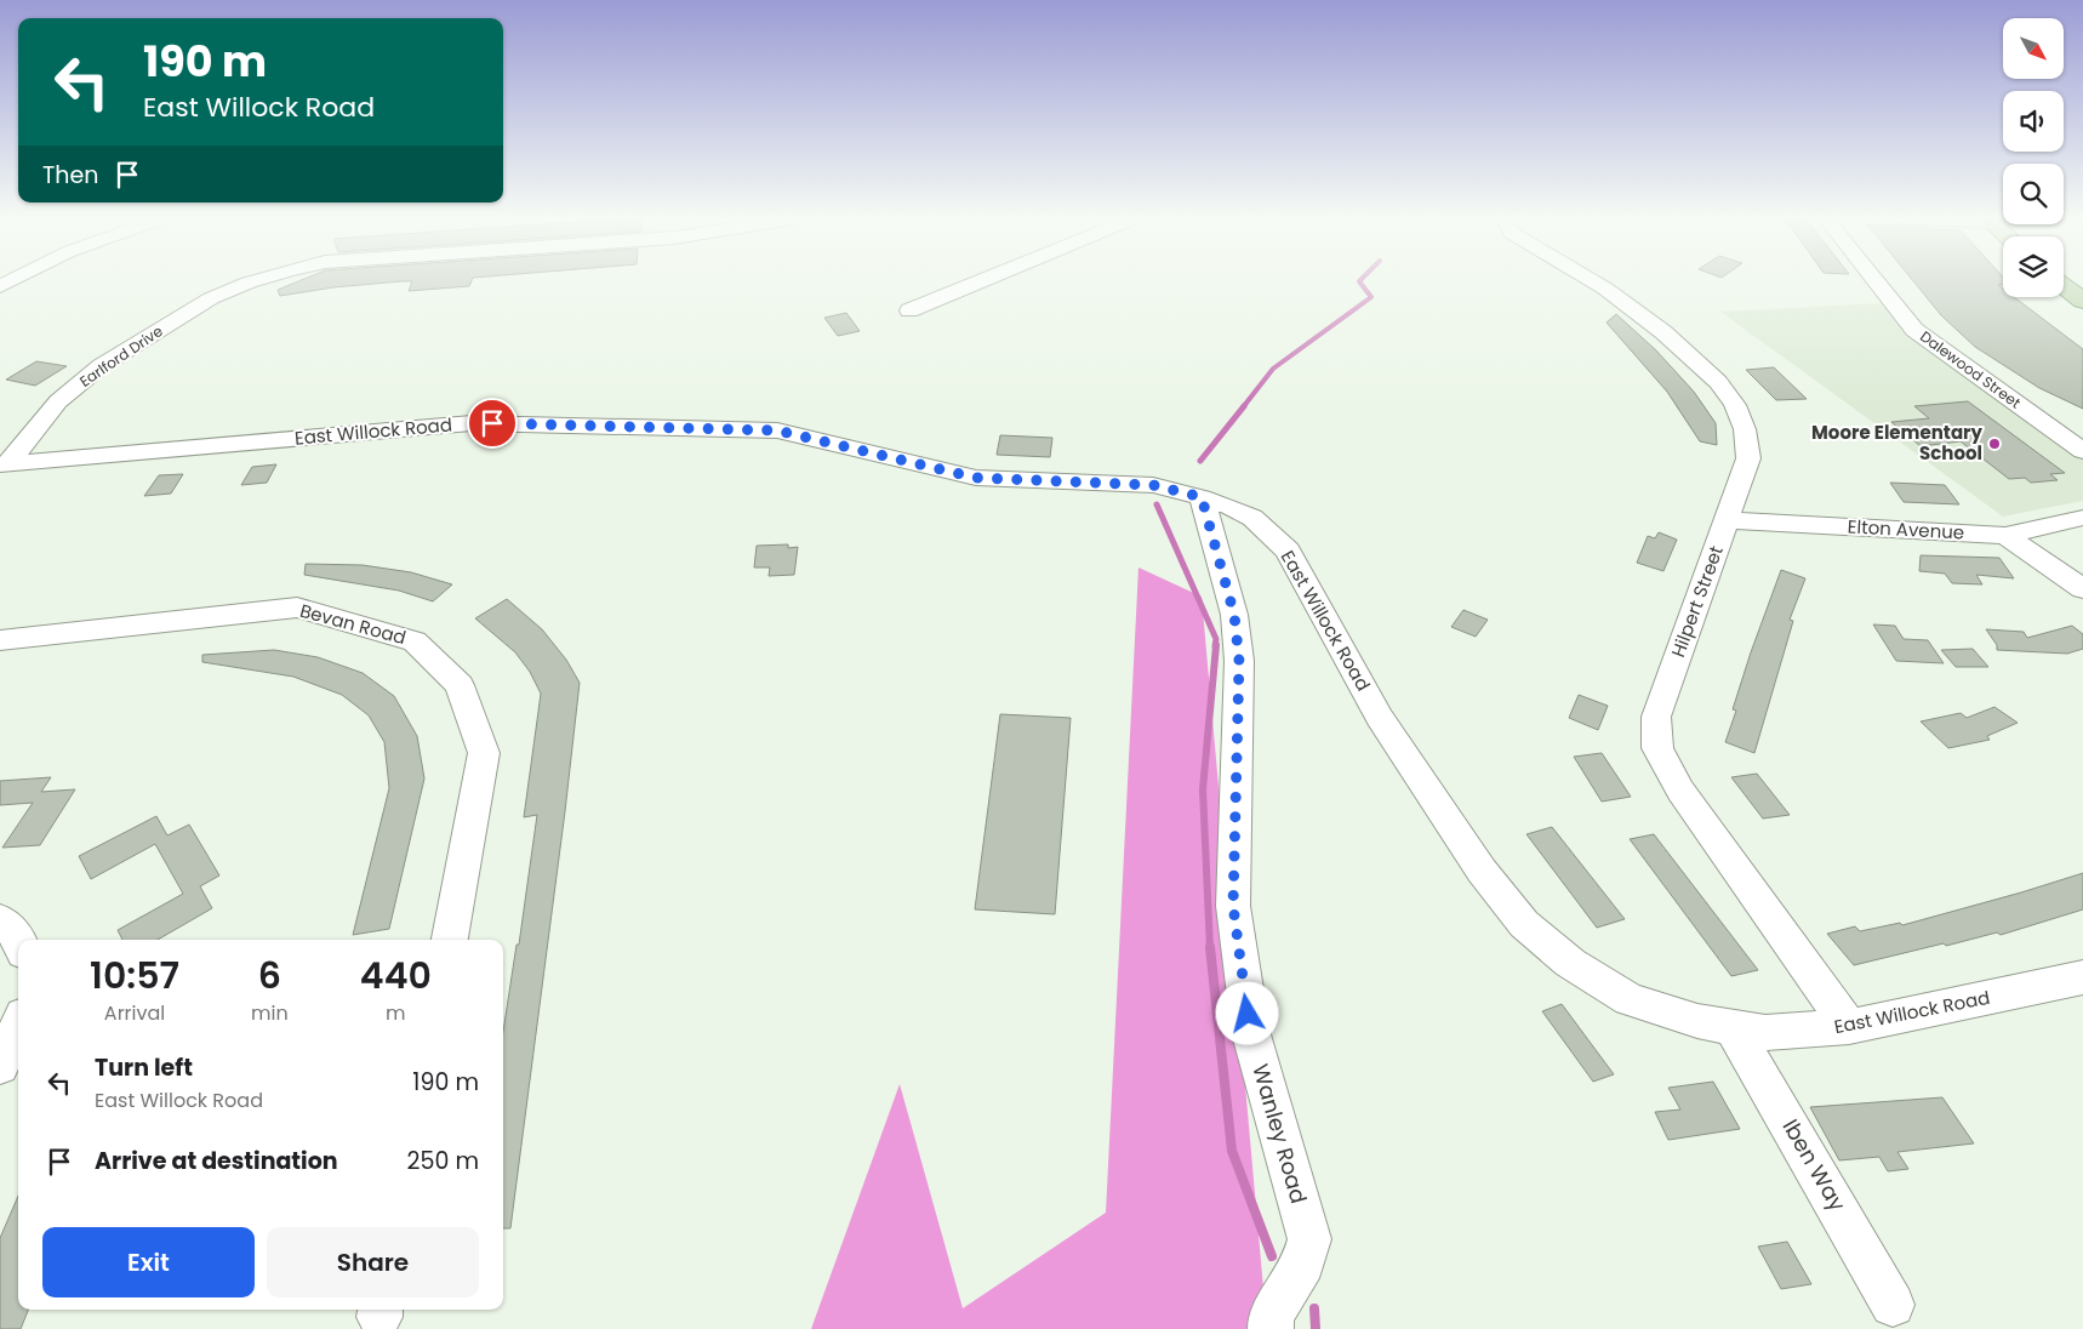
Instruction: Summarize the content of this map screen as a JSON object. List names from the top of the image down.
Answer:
{
  "streets": {
    "street": [
      "Earlford Drive",
      "Dalewood Street",
      "East Willock Road",
      "Elton Avenue",
      "Hilpert Street",
      "Bevan Road",
      "Wanley Road",
      "Iben Way"
    ]
  },
  "crossings": [
    ["Earlford Drive", "East Willock Road"],
    ["East Willock Road", "Hilpert Street"],
    ["East Willock Road", "Wanley Road"],
    ["East Willock Road", "Iben Way"],
    ["Elton Avenue", "Hilpert Street"]
  ],
  "places": ["Moore Elementary School"],
  "north": "bottom right",
  "page": {
    "turn": ["190 m", "East Willock Road"],
    "then": "Then",
    "eta": [
      "10:57",
      "Arrival",
      "6",
      "min",
      "440",
      "m"
    ],
    "list": [
      {
        "name": "Turn left",
        "note": "East Willock Road",
        "value": "190 m"
      },
      {
        "name": "Arrive at destination",
        "value": "250 m"
      }
    ],
    "buttons": ["Exit", "Share"]
  }
}
